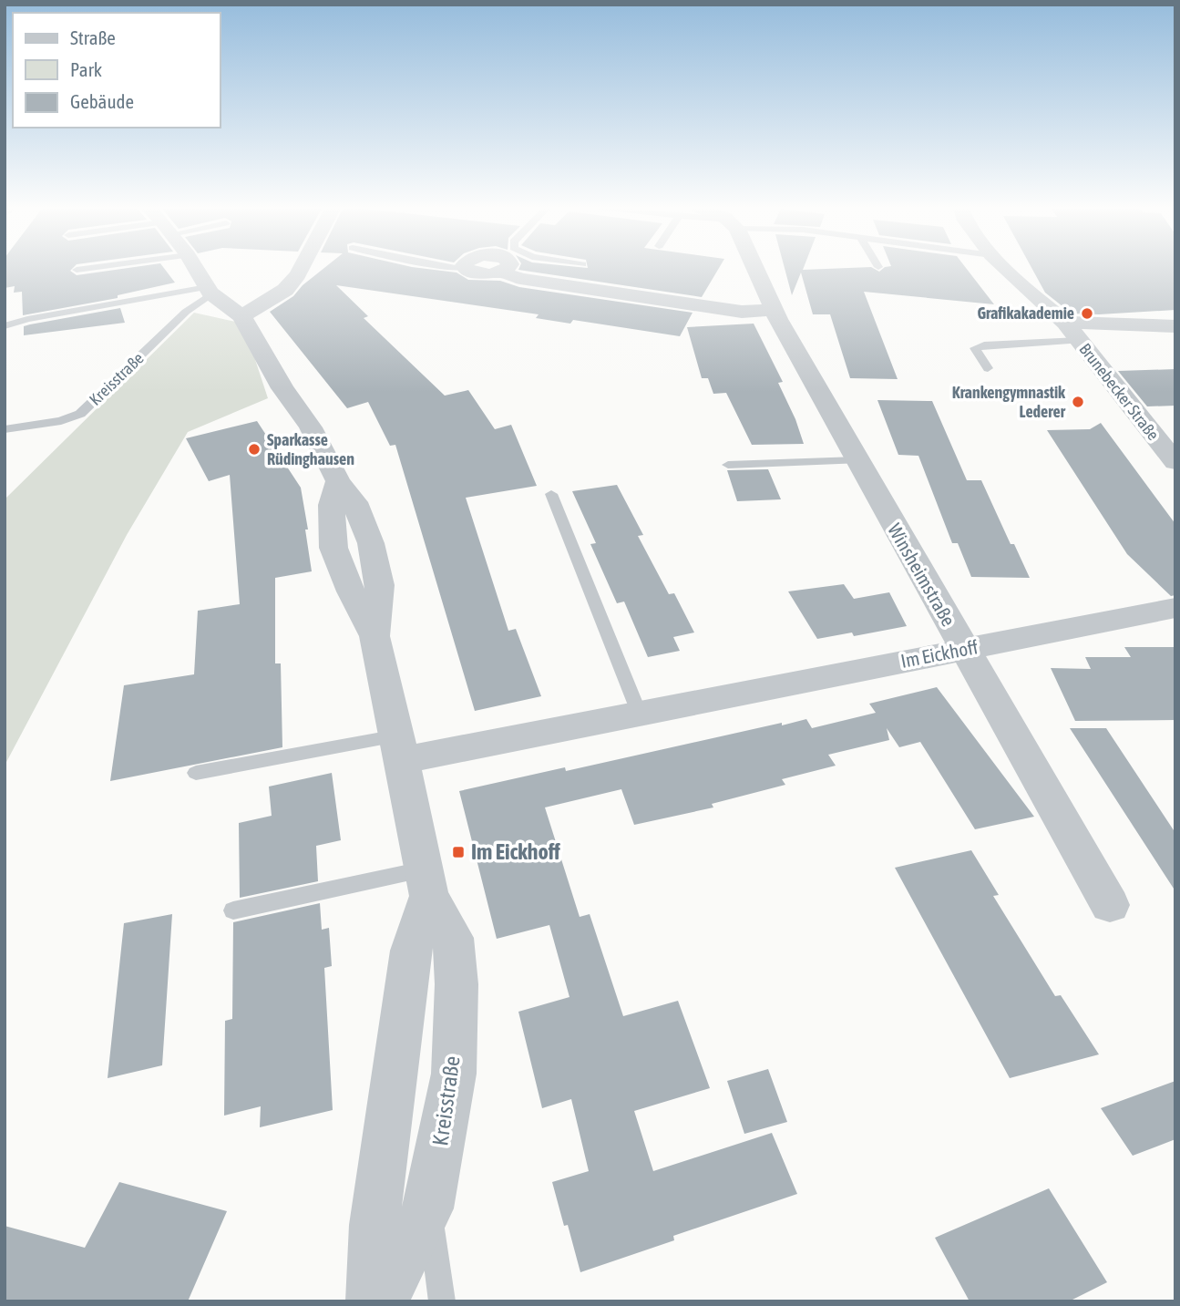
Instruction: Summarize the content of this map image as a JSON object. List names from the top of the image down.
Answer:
{
  "streets": {
    "street": [
      "Kreisstraße",
      "Brunebecker Straße",
      "Winsheimstraße",
      "Im Eickhoff"
    ]
  },
  "crossings": [
    ["Kreisstraße", "Im Eickhoff"],
    ["Winsheimstraße", "Im Eickhoff"]
  ],
  "places": {
    "other": ["Grafikakademie", "Krankengymnastik Lederer", "Sparkasse Rüdinghausen"],
    "transit": ["Im Eickhoff"]
  },
  "legend": ["Straße", "Park", "Gebäude"]
}
